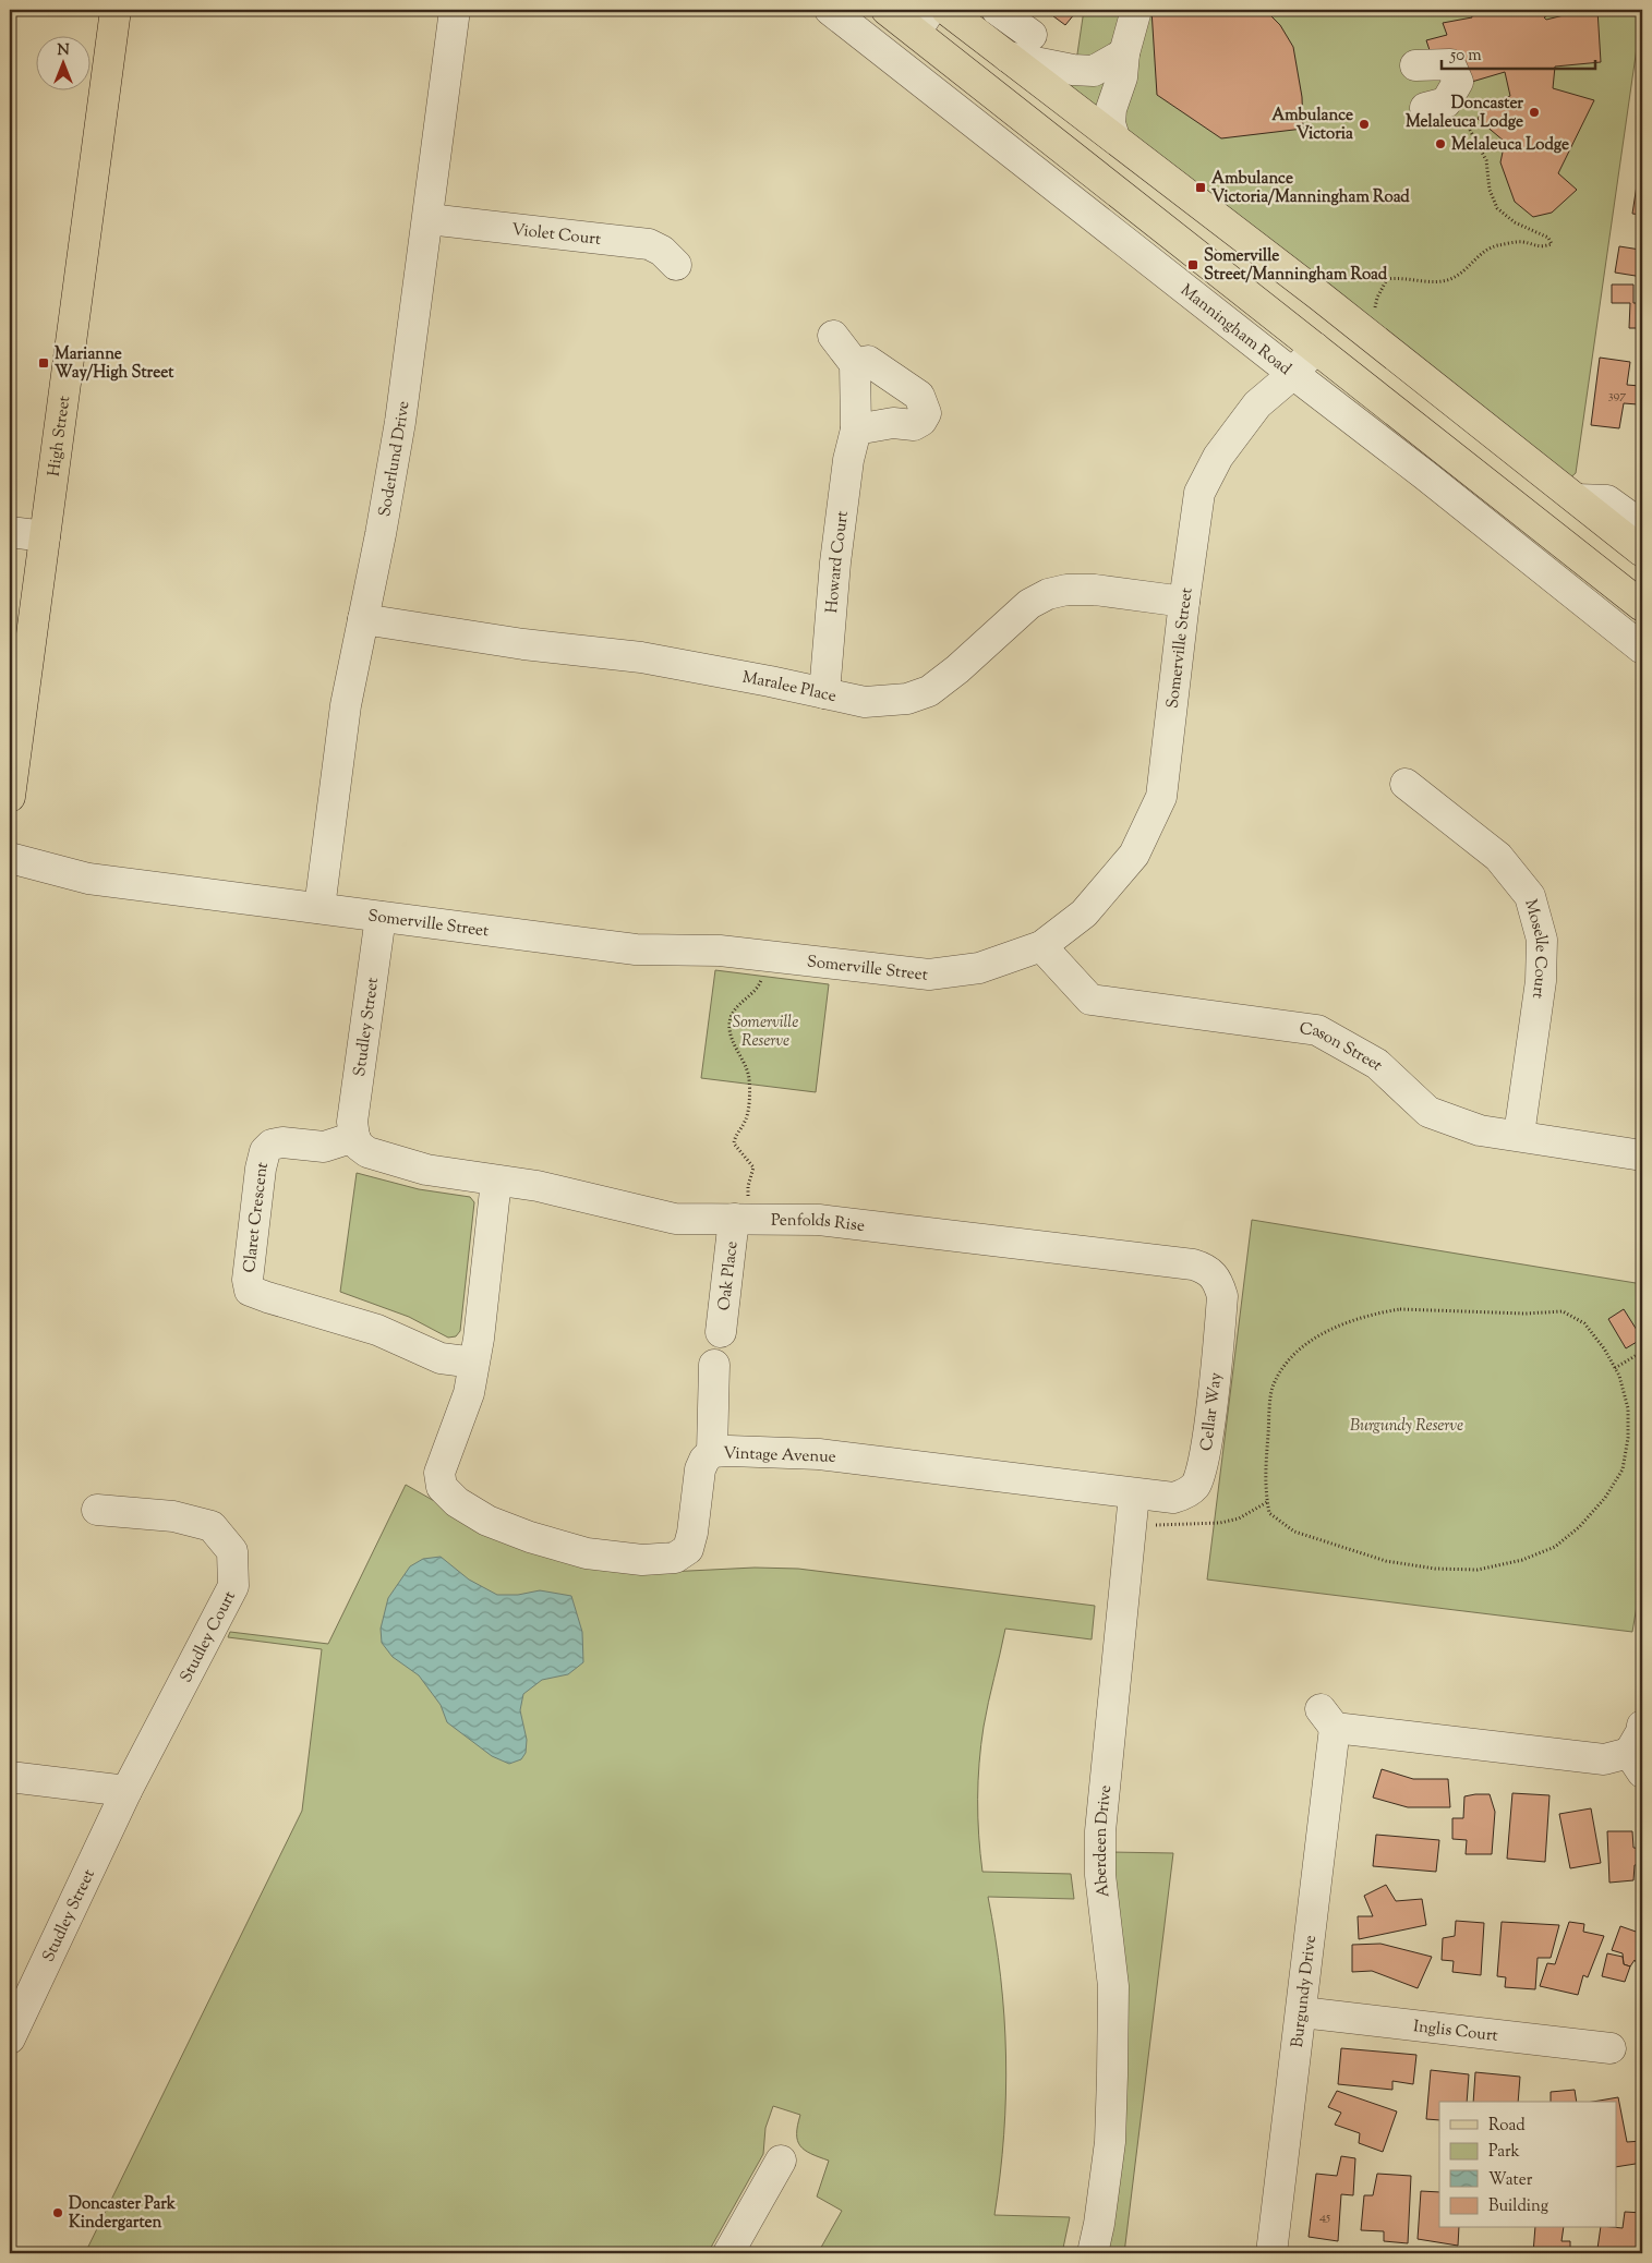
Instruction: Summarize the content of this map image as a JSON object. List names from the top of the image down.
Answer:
{
  "streets": {
    "main road": ["Manningham Road", "High Street"],
    "street": [
      "Violet Court",
      "Soderlund Drive",
      "Howard Court",
      "Somerville Street",
      "Maralee Place",
      "Moselle Court",
      "Studley Street",
      "Cason Street",
      "Claret Crescent",
      "Penfolds Rise",
      "Oak Place",
      "Cellar Way",
      "Vintage Avenue",
      "Studley Court",
      "Aberdeen Drive",
      "Burgundy Drive",
      "Inglis Court"
    ]
  },
  "crossings": [
    ["Violet Court", "Soderlund Drive"],
    ["Manningham Road", "Somerville Street"],
    ["Soderlund Drive", "Somerville Street"],
    ["Soderlund Drive", "Maralee Place"],
    ["Howard Court", "Maralee Place"],
    ["Somerville Street", "Maralee Place"],
    ["Somerville Street", "Studley Street"],
    ["Somerville Street", "Cason Street"],
    ["Moselle Court", "Cason Street"],
    ["Studley Street", "Claret Crescent"],
    ["Studley Street", "Penfolds Rise"],
    ["Studley Street", "Studley Court"],
    ["Claret Crescent", "Penfolds Rise"],
    ["Claret Crescent", "Vintage Avenue"],
    ["Penfolds Rise", "Oak Place"],
    ["Penfolds Rise", "Cellar Way"],
    ["Penfolds Rise", "Vintage Avenue"],
    ["Cellar Way", "Vintage Avenue"],
    ["Cellar Way", "Aberdeen Drive"],
    ["Vintage Avenue", "Aberdeen Drive"],
    ["Burgundy Drive", "Inglis Court"]
  ],
  "parks": ["Somerville Reserve", "Burgundy Reserve"],
  "places": {
    "other": [
      "Doncaster Melaleuca Lodge",
      "Ambulance Victoria",
      "Melaleuca Lodge",
      "Doncaster Park Kindergarten"
    ],
    "transit": ["Ambulance Victoria/Manningham Road", "Somerville Street/Manningham Road", "Marianne Way/High Street"]
  },
  "house_numbers": ["397", "45"],
  "legend": [
    "Road",
    "Park",
    "Water",
    "Building"
  ],
  "scale_bar": "50 m",
  "north": "top"
}
